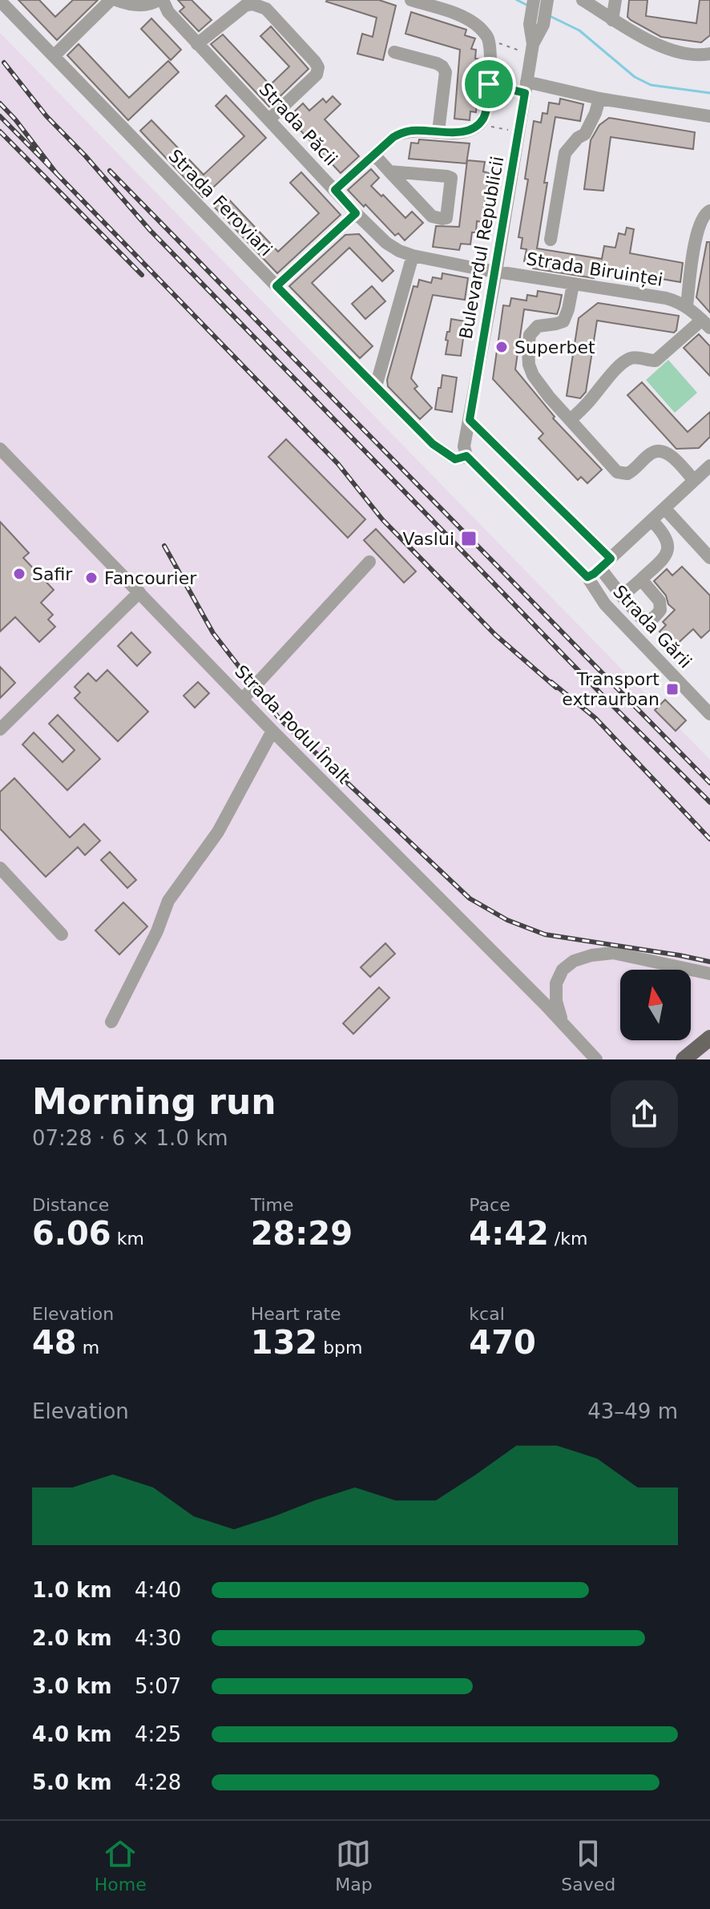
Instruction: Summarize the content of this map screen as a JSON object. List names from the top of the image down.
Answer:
{
  "streets": {
    "street": [
      "Strada Păcii",
      "Strada Feroviari",
      "Bulevardul Republicii",
      "Strada Biruinței",
      "Strada Gării",
      "Strada Podul Înalt"
    ]
  },
  "crossings": [
    ["Strada Păcii", "Bulevardul Republicii"],
    ["Strada Păcii", "Strada Biruinței"],
    ["Strada Feroviari", "Strada Gării"],
    ["Bulevardul Republicii", "Strada Biruinței"],
    ["Bulevardul Republicii", "Strada Gării"]
  ],
  "places": {
    "other": ["Superbet", "Safir", "Fancourier"],
    "transit": ["Vaslui", "Transport extraurban"]
  },
  "north": "top",
  "page": {
    "heading": ["Morning run", "07:28 · 6 × 1.0 km"],
    "stats": [
      ["Distance", "6.06 km"],
      ["Time", "28:29"],
      ["Pace", "4:42 /km"],
      ["Elevation", "48 m"],
      ["Heart rate", "132 bpm"],
      ["kcal", "470"]
    ],
    "chart": ["Elevation", "43–49 m"],
    "list": [
      {
        "name": "1.0 km",
        "note": "4:40"
      },
      {
        "name": "2.0 km",
        "note": "4:30"
      },
      {
        "name": "3.0 km",
        "note": "5:07"
      },
      {
        "name": "4.0 km",
        "note": "4:25"
      },
      {
        "name": "5.0 km",
        "note": "4:28"
      }
    ],
    "tabs": ["Home", "Map", "Saved"]
  }
}
